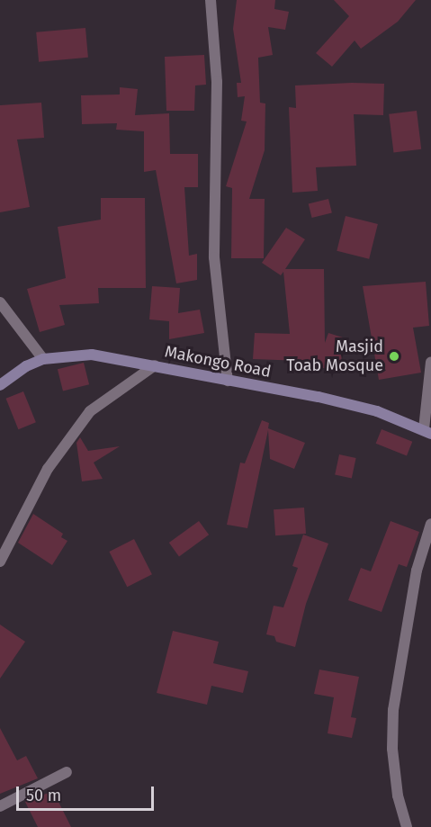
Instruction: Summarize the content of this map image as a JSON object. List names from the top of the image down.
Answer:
{
  "streets": {
    "street": ["Makongo Road"]
  },
  "places": ["Masjid Toab Mosque"],
  "scale_bar": "50 m"
}
